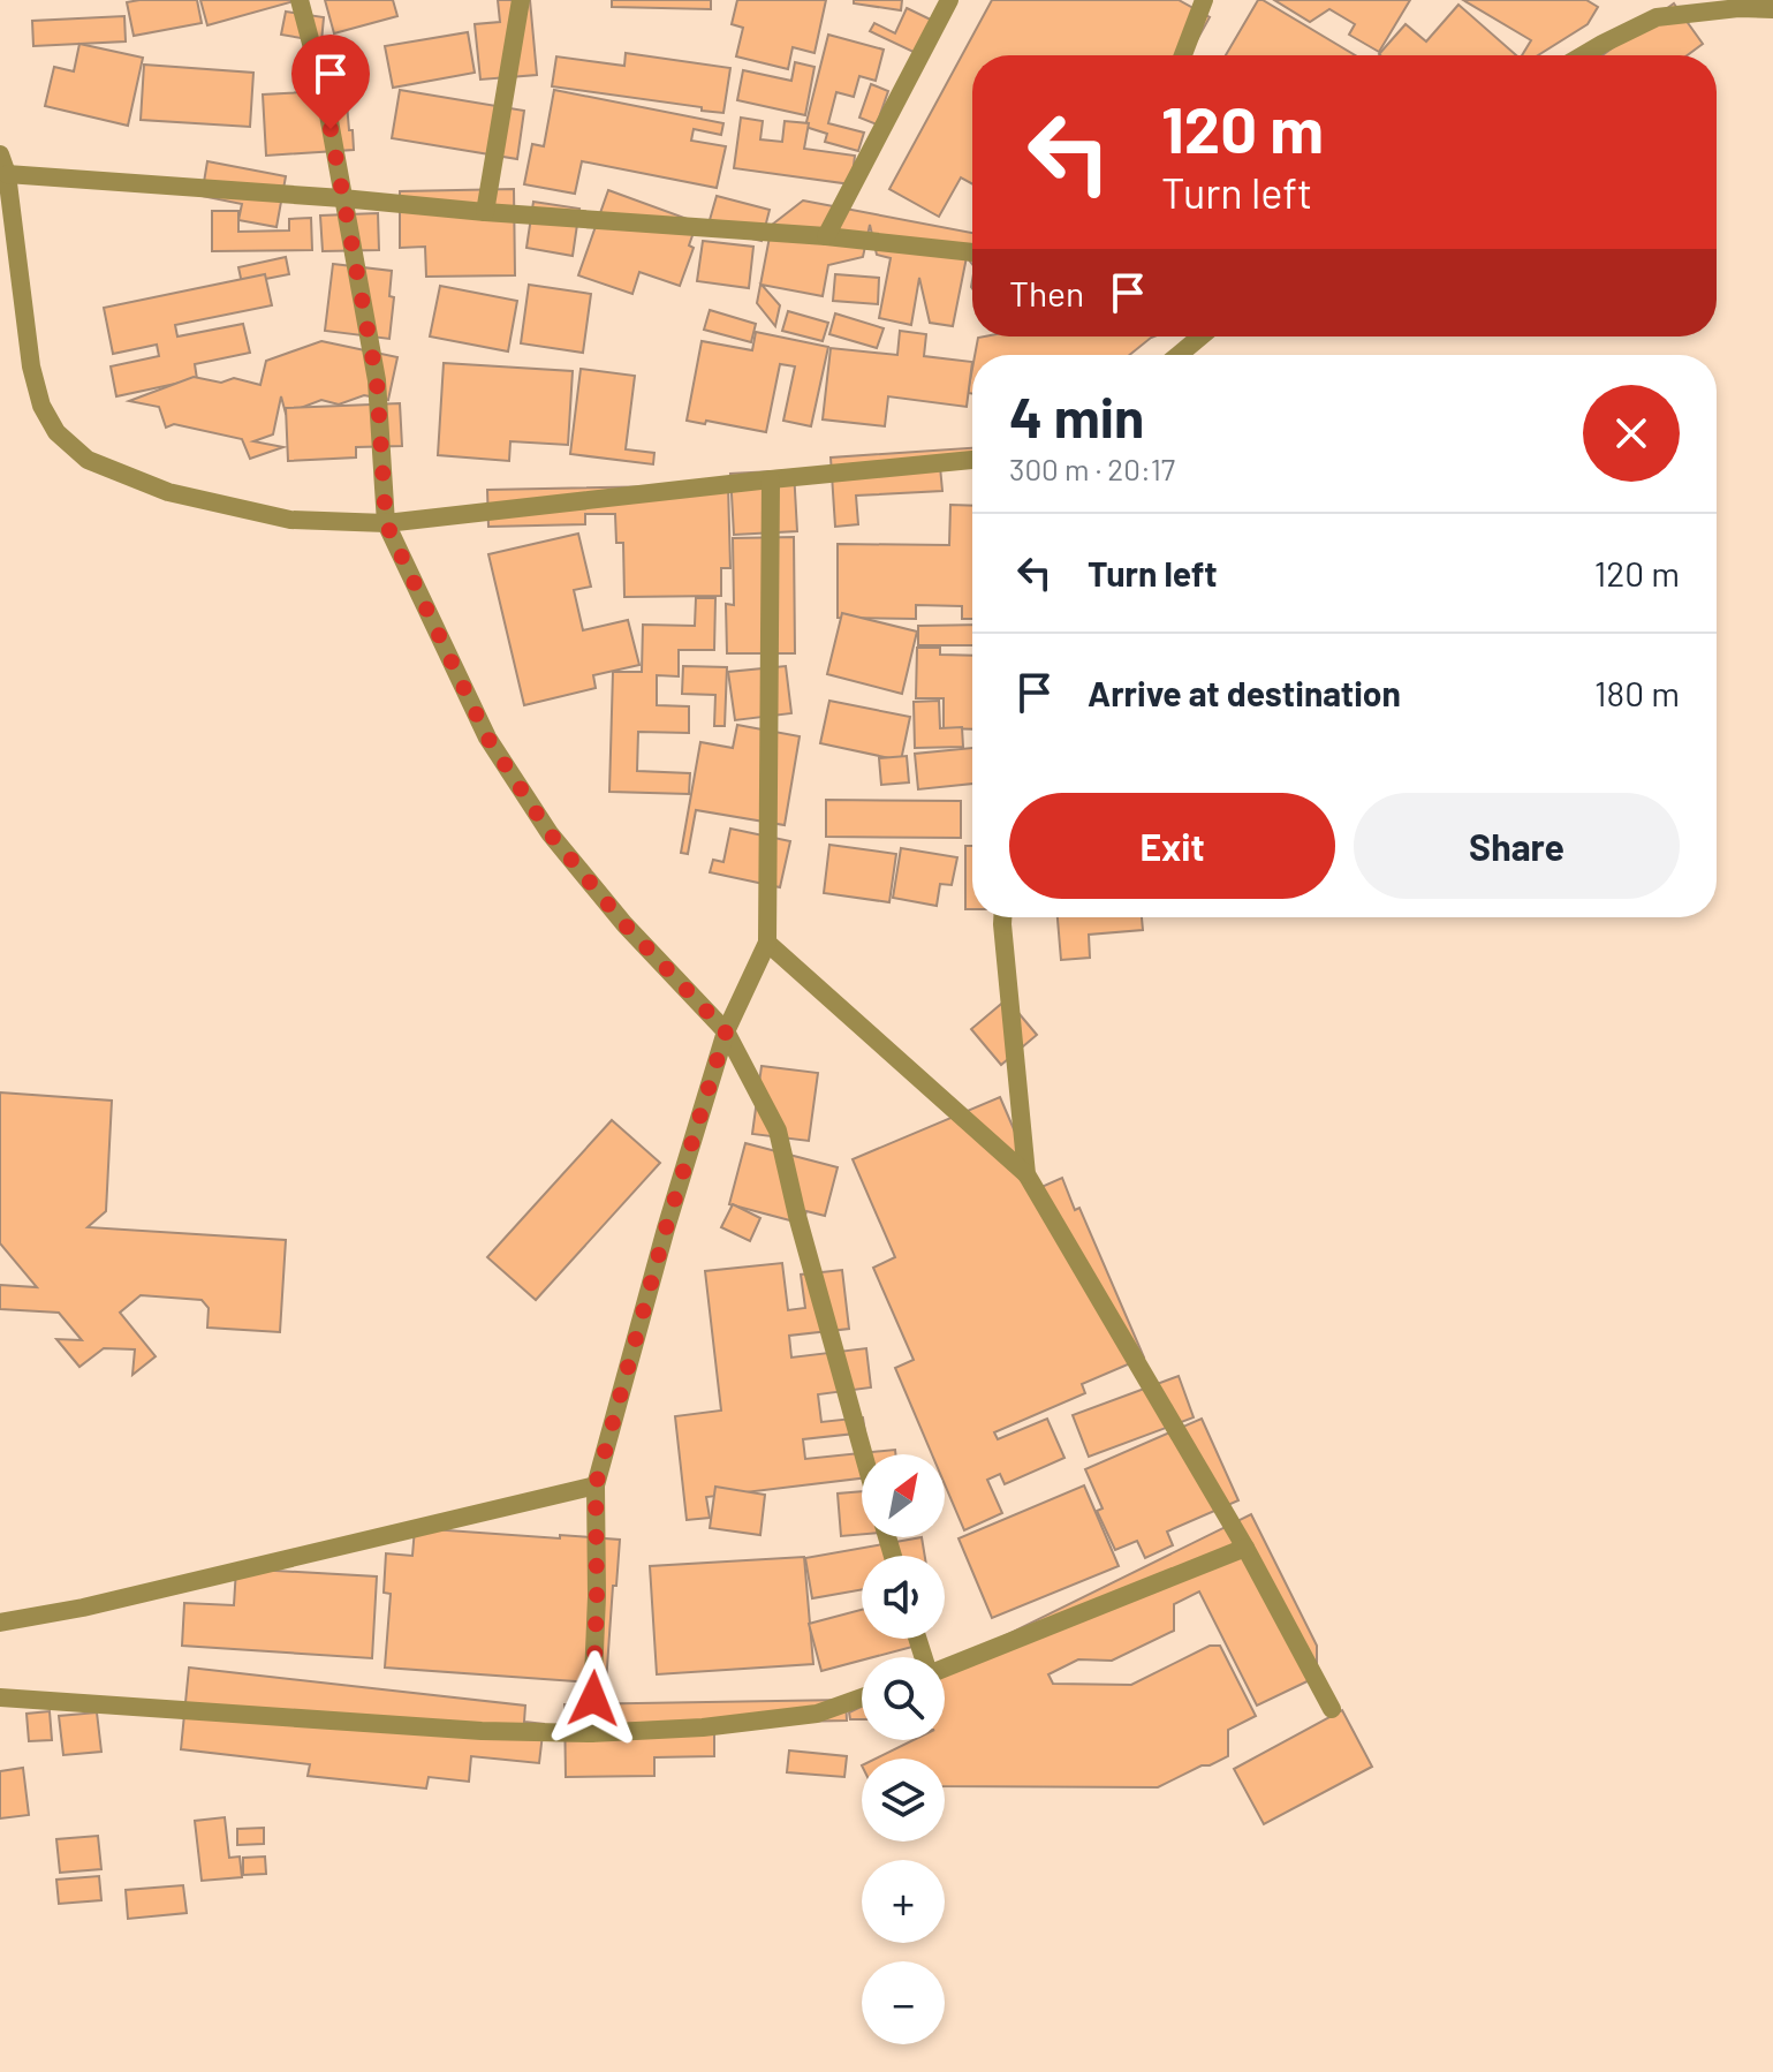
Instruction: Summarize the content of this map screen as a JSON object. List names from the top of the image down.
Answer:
{
  "north": "top right",
  "page": {
    "turn": ["120 m", "Turn left"],
    "then": "Then",
    "heading": ["4 min", "300 m · 20:17"],
    "list": [
      {
        "name": "Turn left",
        "value": "120 m"
      },
      {
        "name": "Arrive at destination",
        "value": "180 m"
      }
    ],
    "buttons": ["Exit", "Share"],
    "map_buttons": ["+", "−"]
  }
}
